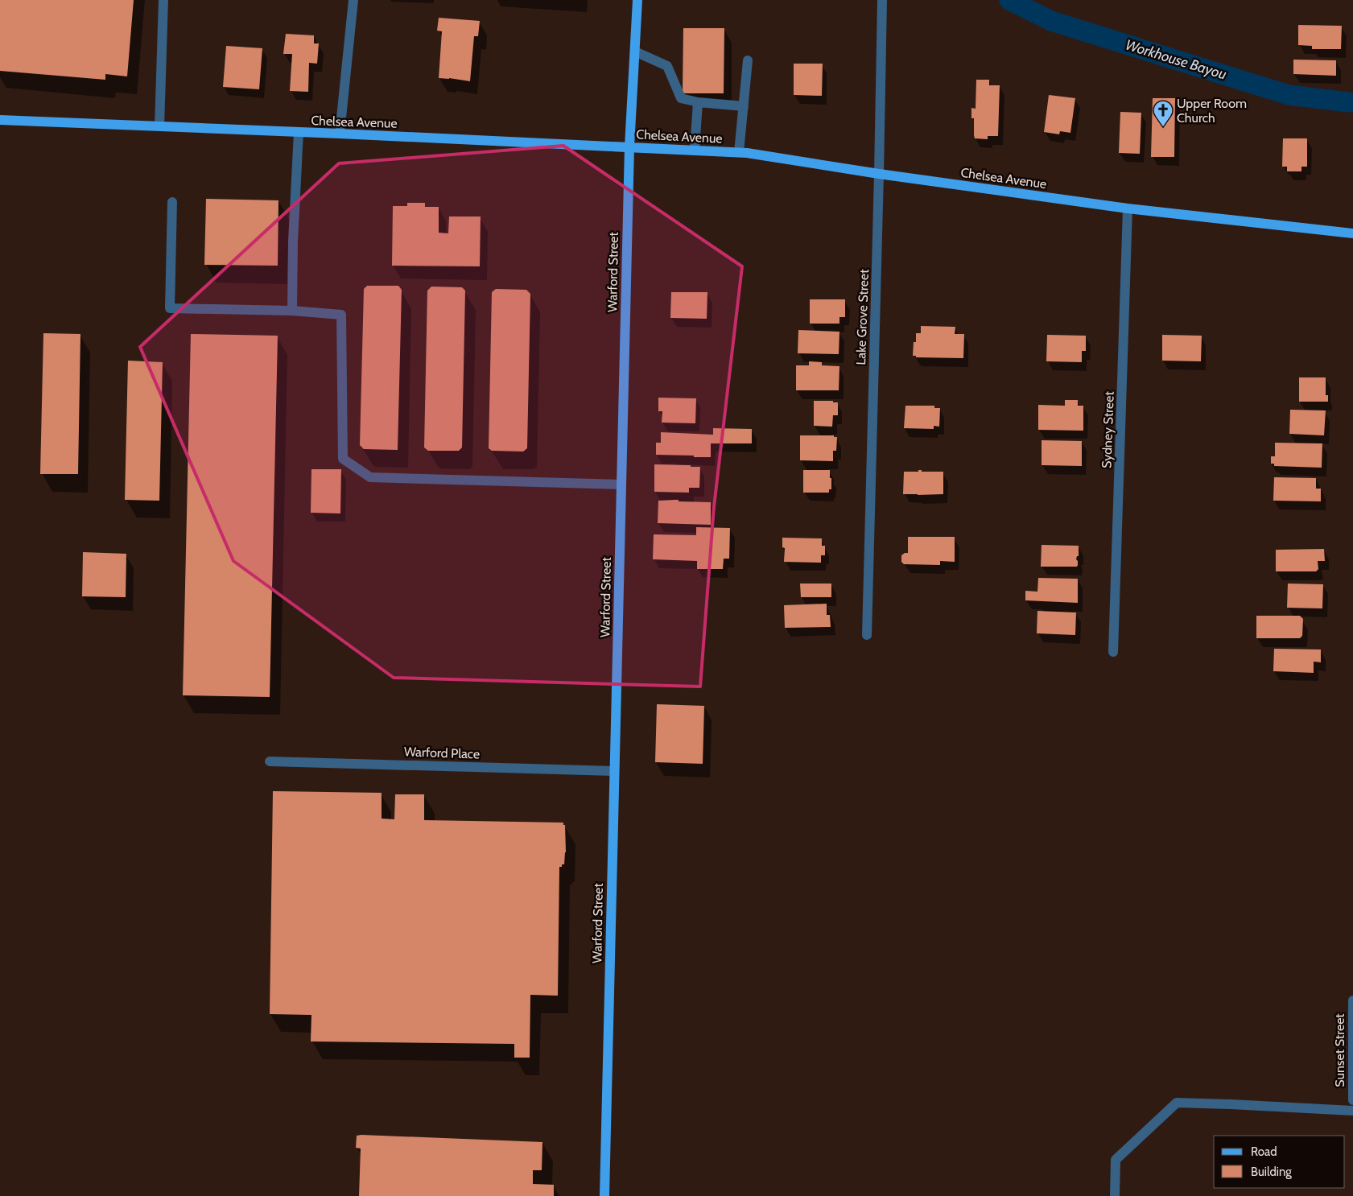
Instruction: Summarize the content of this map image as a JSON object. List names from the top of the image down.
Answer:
{
  "streets": {
    "main road": ["Chelsea Avenue", "Warford Street"],
    "street": [
      "Lake Grove Street",
      "Sydney Street",
      "Warford Place",
      "Sunset Street"
    ]
  },
  "crossings": [
    ["Chelsea Avenue", "Warford Street"],
    ["Chelsea Avenue", "Lake Grove Street"],
    ["Chelsea Avenue", "Sydney Street"],
    ["Warford Street", "Warford Place"]
  ],
  "water": ["Workhouse Bayou"],
  "places": {
    "church": ["Upper Room Church"]
  },
  "legend": ["Road", "Building"]
}
